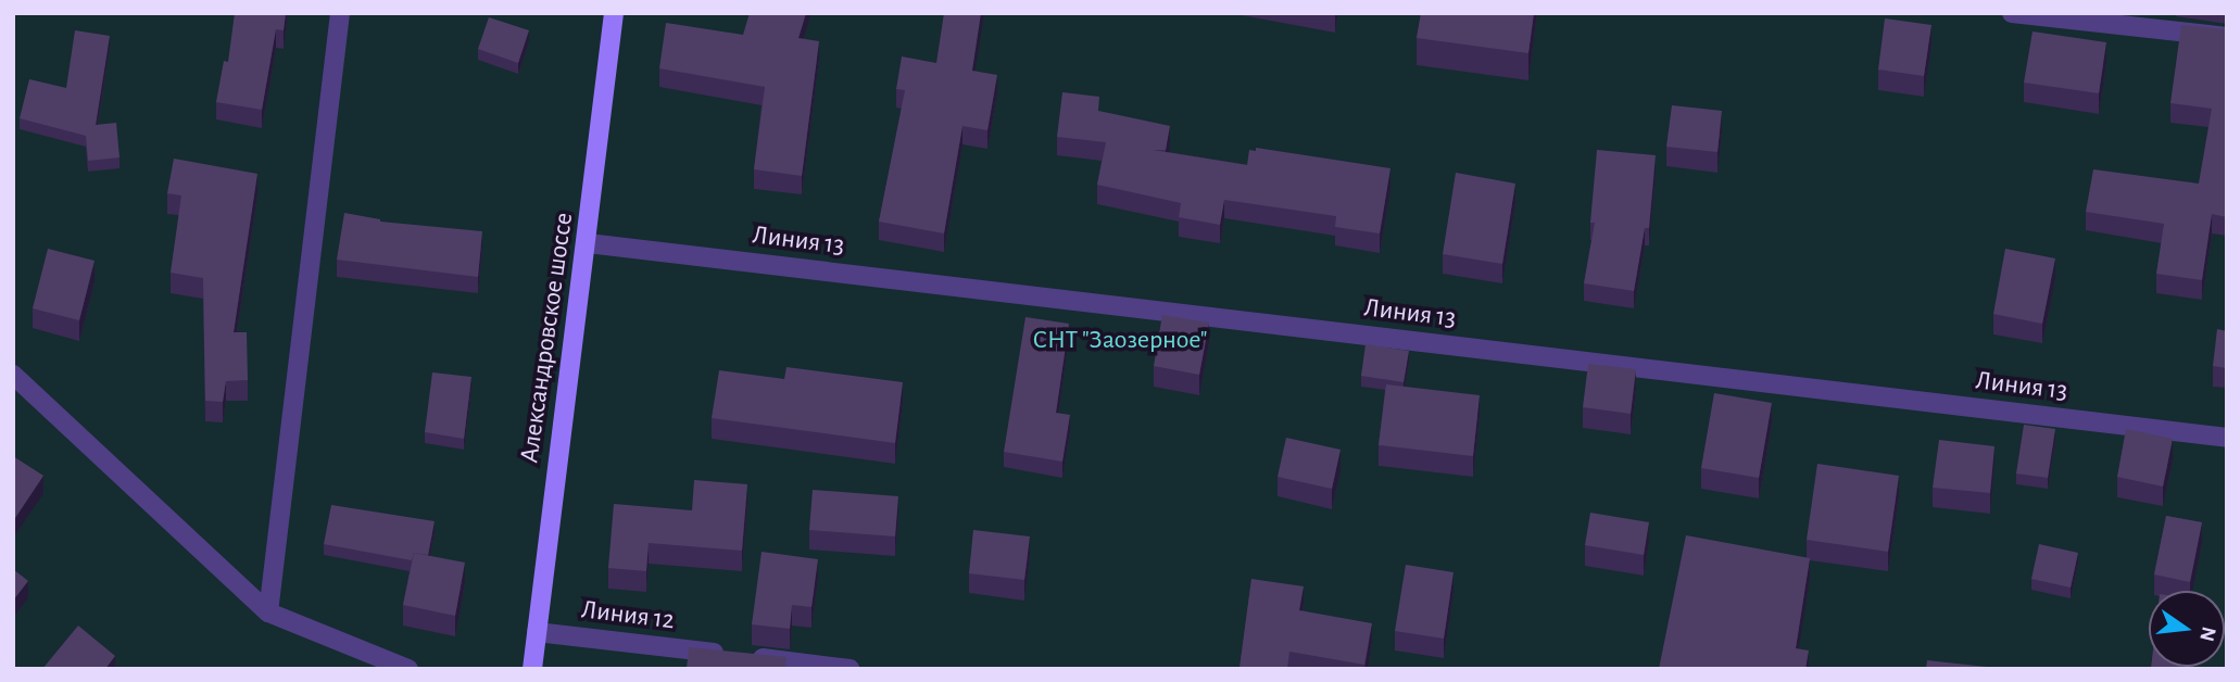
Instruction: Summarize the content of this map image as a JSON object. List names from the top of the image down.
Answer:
{
  "streets": {
    "street": ["Линия 13", "Александровское шоссе", "Линия 12"]
  },
  "crossings": [
    ["Линия 13", "Александровское шоссе"],
    ["Александровское шоссе", "Линия 12"]
  ],
  "parks": ["СНТ \"Заозерное\""],
  "north": "right"
}
